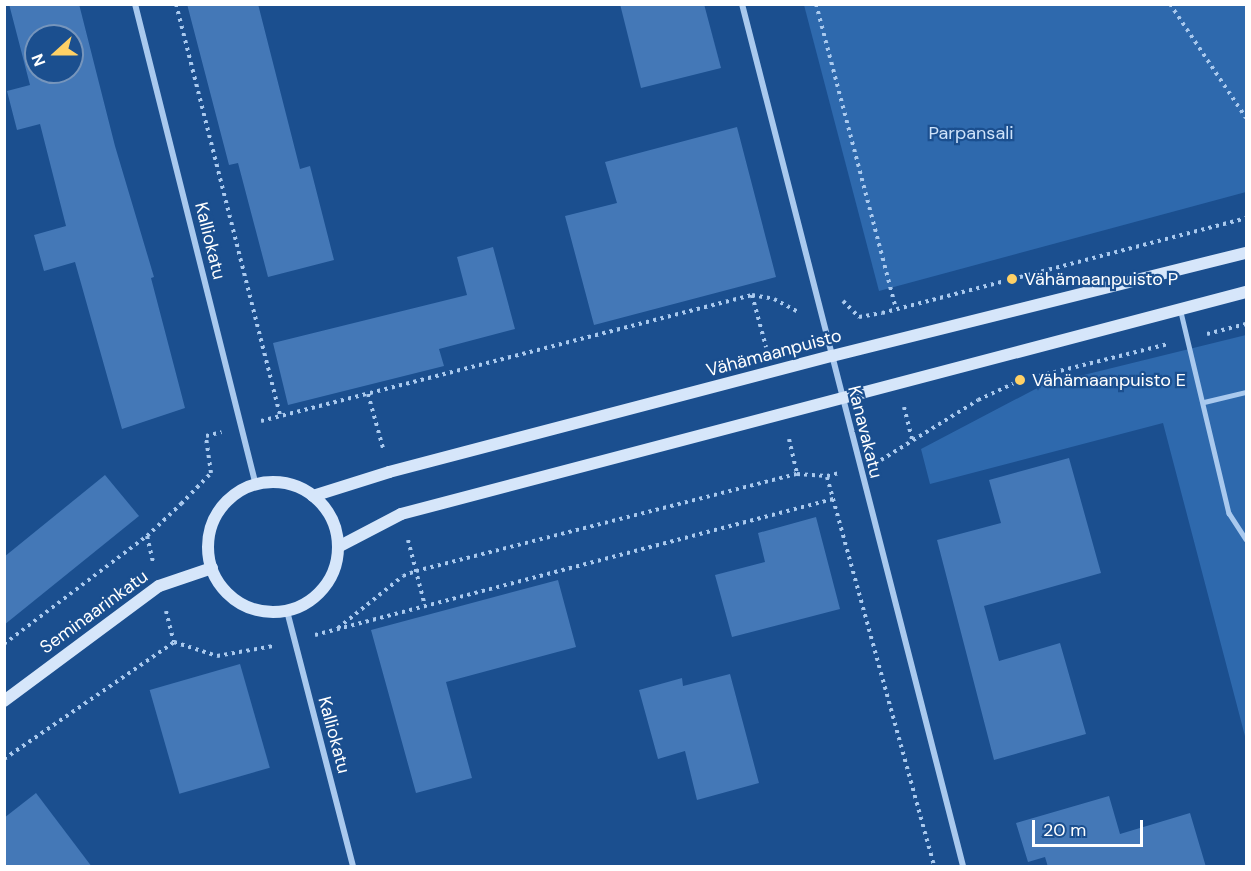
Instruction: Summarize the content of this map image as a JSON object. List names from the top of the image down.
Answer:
{
  "streets": {
    "main road": ["Vähämaanpuisto", "Seminaarinkatu"],
    "street": ["Kalliokatu", "Kanavakatu"]
  },
  "crossings": [
    ["Kalliokatu", "Vähämaanpuisto"],
    ["Kalliokatu", "Seminaarinkatu"],
    ["Vähämaanpuisto", "Kanavakatu"],
    ["Vähämaanpuisto", "Seminaarinkatu"]
  ],
  "parks": ["Parpansali"],
  "places": ["Vähämaanpuisto P", "Vähämaanpuisto E"],
  "scale_bar": "20 m",
  "north": "left"
}
